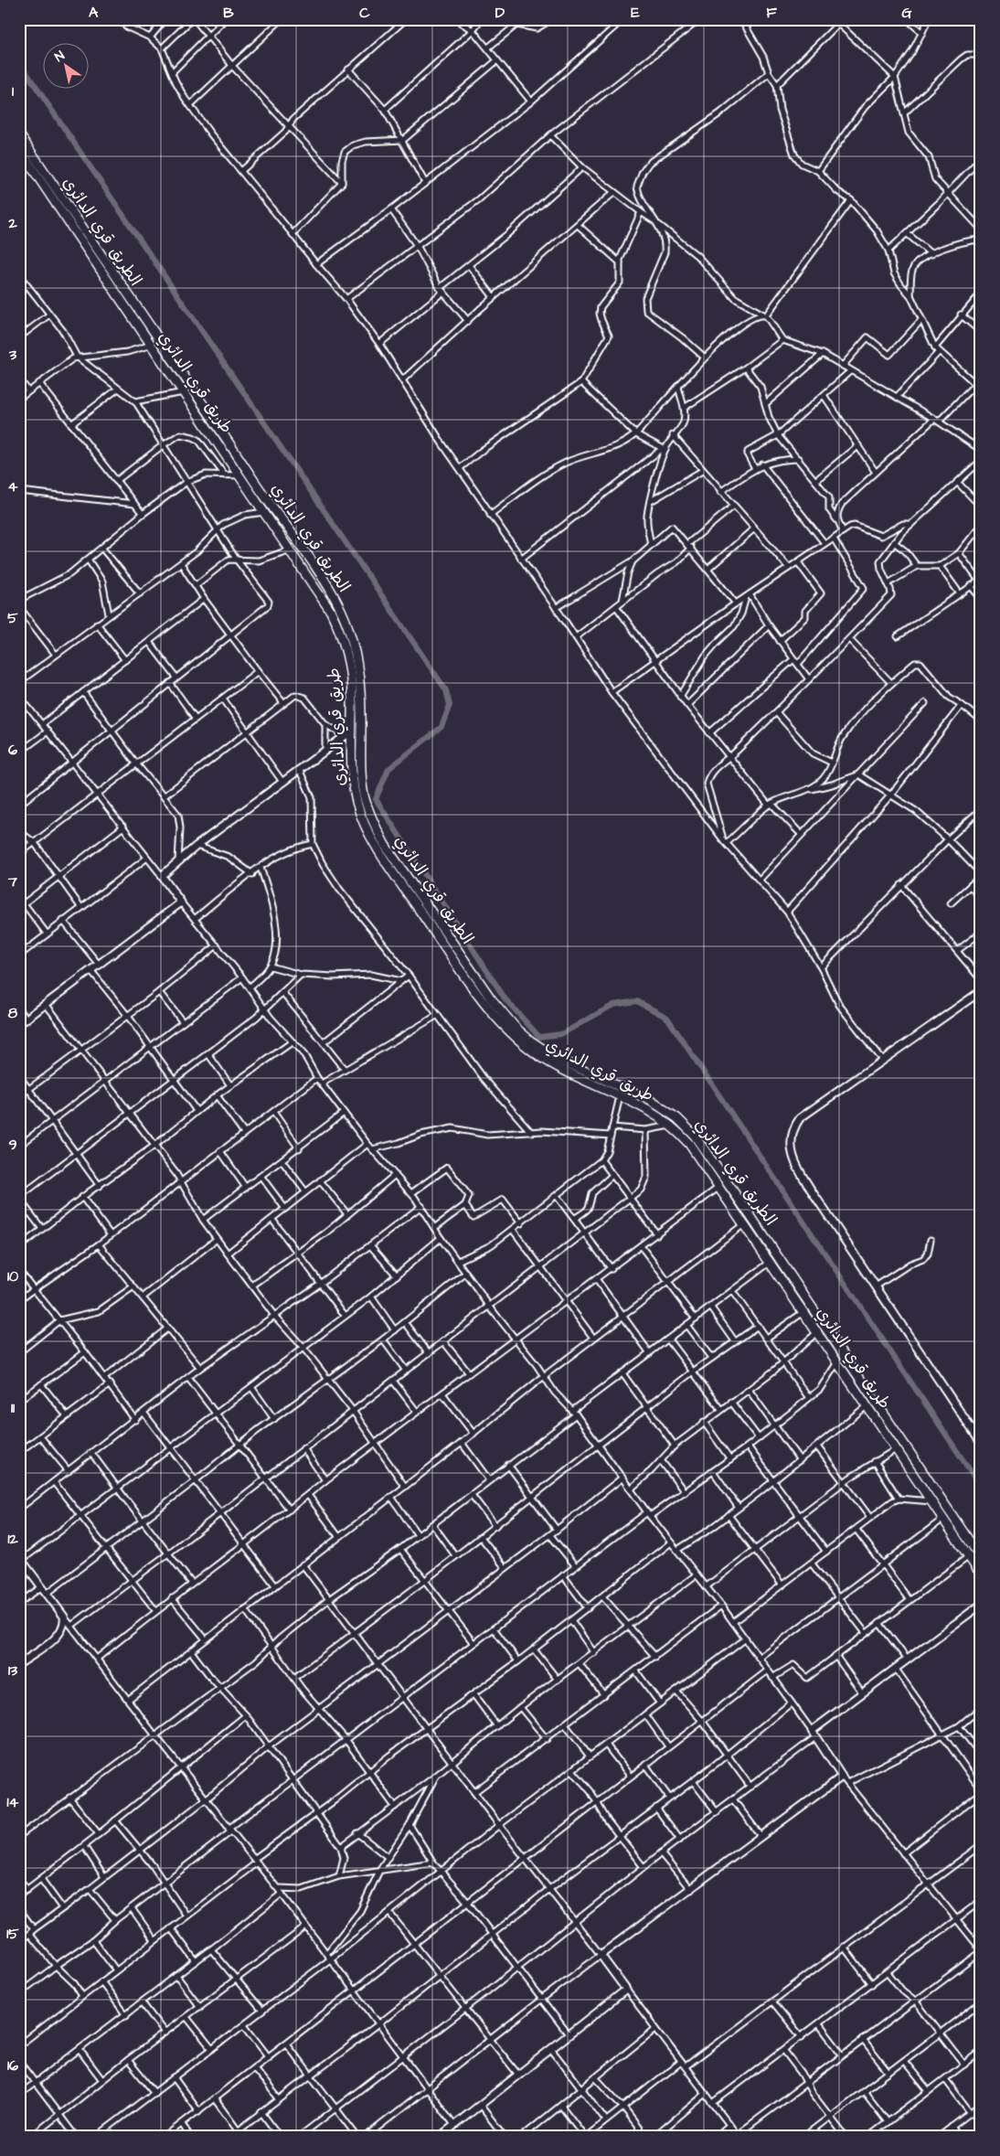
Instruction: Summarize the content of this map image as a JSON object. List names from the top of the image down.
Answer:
{
  "streets": {
    "highway": ["الطريق قري الدائري", "طريق قري الدائري"]
  },
  "north": "top left",
  "grid": {
    "columns": [
      "A",
      "B",
      "C",
      "D",
      "E",
      "F",
      "G"
    ],
    "rows": [
      "1",
      "2",
      "3",
      "4",
      "5",
      "6",
      "7",
      "8",
      "9",
      "10",
      "11",
      "12",
      "13",
      "14",
      "15",
      "16"
    ]
  }
}
